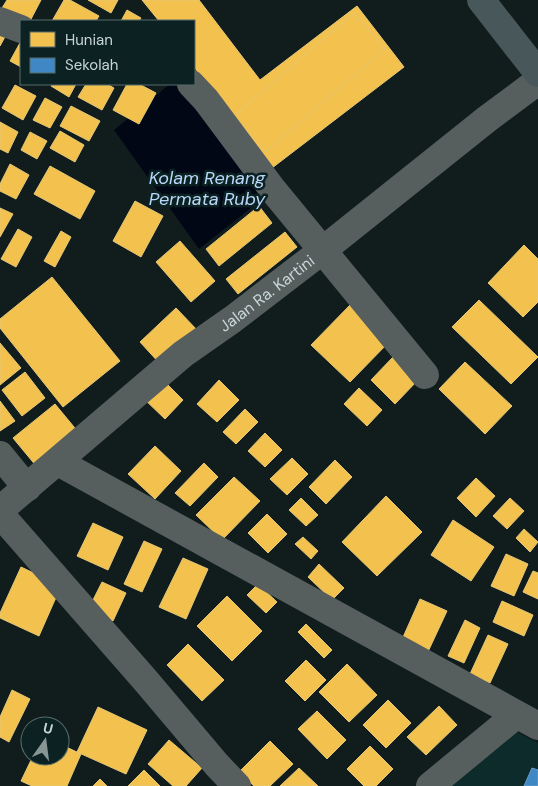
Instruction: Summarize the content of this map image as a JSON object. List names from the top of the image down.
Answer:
{
  "streets": {
    "street": ["Jalan Ra. Kartini"]
  },
  "water": ["Kolam Renang Permata Ruby"],
  "legend": ["Hunian", "Sekolah"],
  "north": "top"
}
